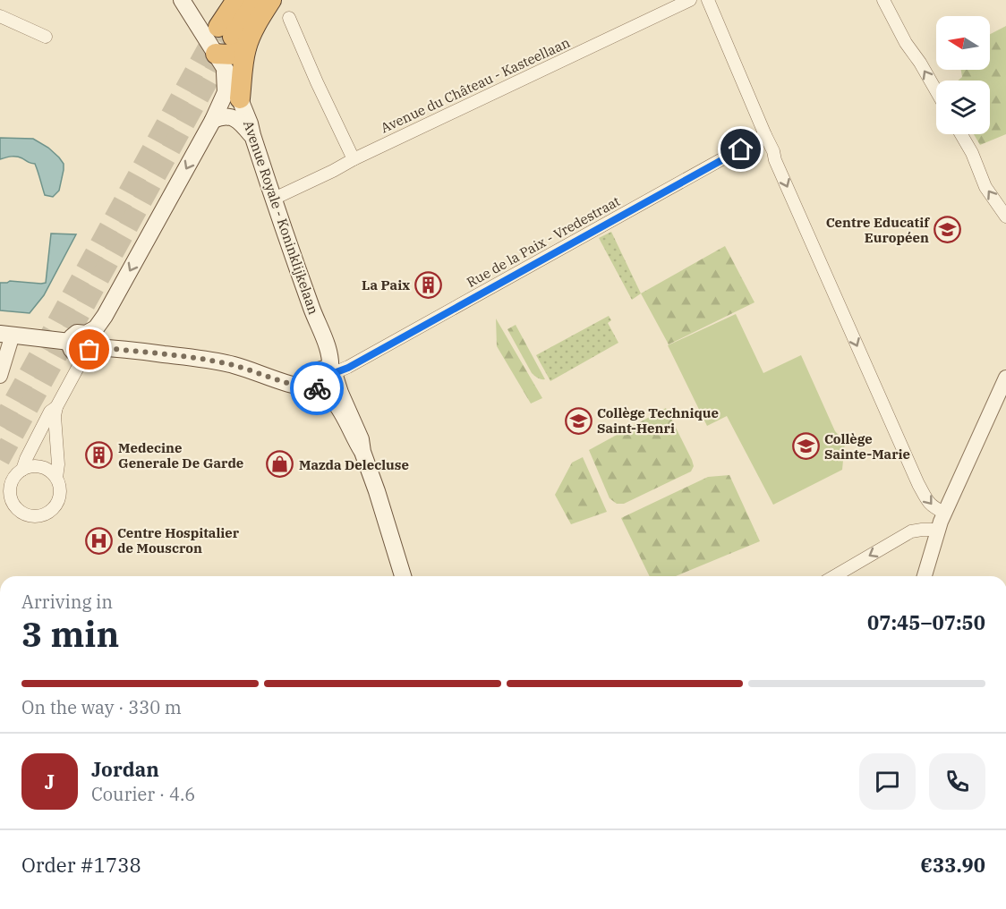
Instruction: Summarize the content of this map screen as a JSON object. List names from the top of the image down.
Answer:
{
  "streets": {
    "main road": ["Avenue Royale - Koninklijkelaan"],
    "street": ["Avenue du Château - Kasteellaan", "Rue de la Paix - Vredestraat"]
  },
  "crossings": [
    ["Avenue du Château - Kasteellaan", "Avenue Royale - Koninklijkelaan"],
    ["Avenue Royale - Koninklijkelaan", "Rue de la Paix - Vredestraat"]
  ],
  "places": {
    "school or university": ["Centre Educatif Européen", "Collège Technique Saint-Henri", "Collège Sainte-Marie"],
    "building": ["La Paix", "Medecine Generale De Garde"],
    "shop": ["Mazda Delecluse"],
    "hospital": ["Centre Hospitalier de Mouscron"]
  },
  "north": "left",
  "page": {
    "heading": ["3 min", "Arriving in", "07:45–07:50"],
    "panel": [
      "Jordan",
      "Courier · 4.6",
      "Order #1738",
      "€33.90"
    ],
    "bar": "On the way · 330 m",
    "round": "J"
  }
}
